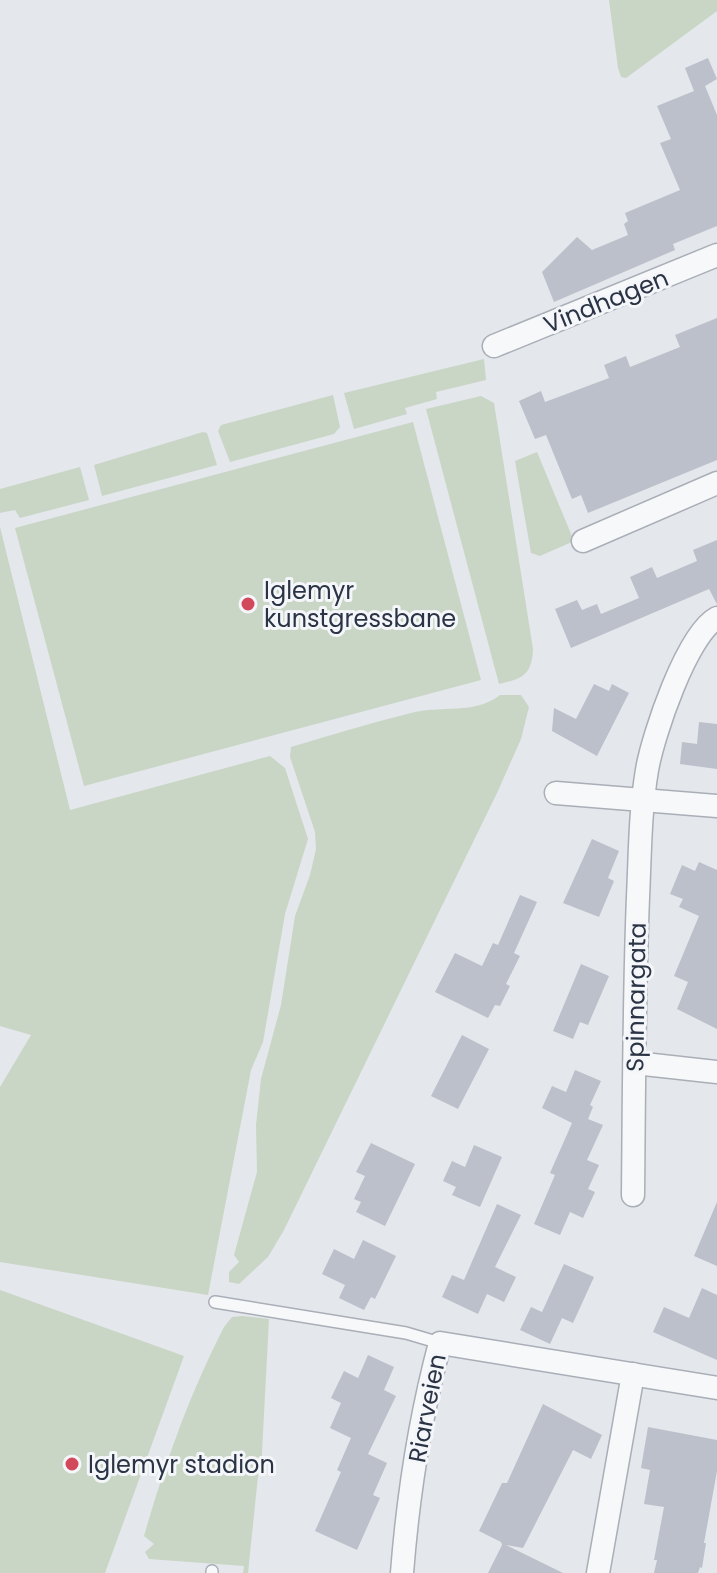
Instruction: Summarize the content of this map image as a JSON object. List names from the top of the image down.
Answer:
{
  "streets": {
    "street": ["Vindhagen", "Spinnargata", "Riarveien"]
  },
  "places": ["Iglemyr kunstgressbane", "Iglemyr stadion"]
}
